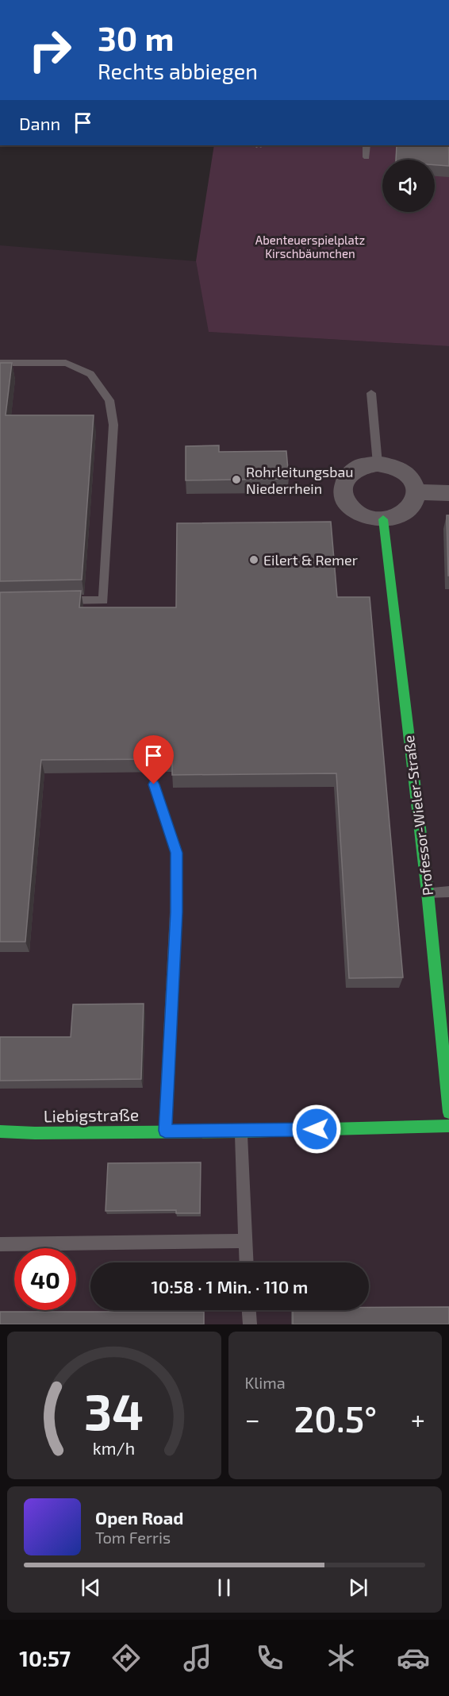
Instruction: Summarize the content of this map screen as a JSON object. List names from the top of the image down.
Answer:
{
  "streets": {
    "street": ["Professor-Wieler-Straße", "Liebigstraße"]
  },
  "parks": ["Abenteuerspielplatz Kirschbäumchen"],
  "places": ["Rohrleitungsbau Niederrhein", "Eilert & Remer"],
  "page": {
    "turn": ["30 m", "Rechts abbiegen"],
    "then": "Dann",
    "limit": "40",
    "trip": "10:58 · 1 Min. · 110 m",
    "tile": "Klima",
    "heat": ["−", "20.5°", "+"],
    "song": ["Open Road", "Tom Ferris"],
    "tabs": "10:57",
    "gauge": ["34", "km/h"]
  }
}
